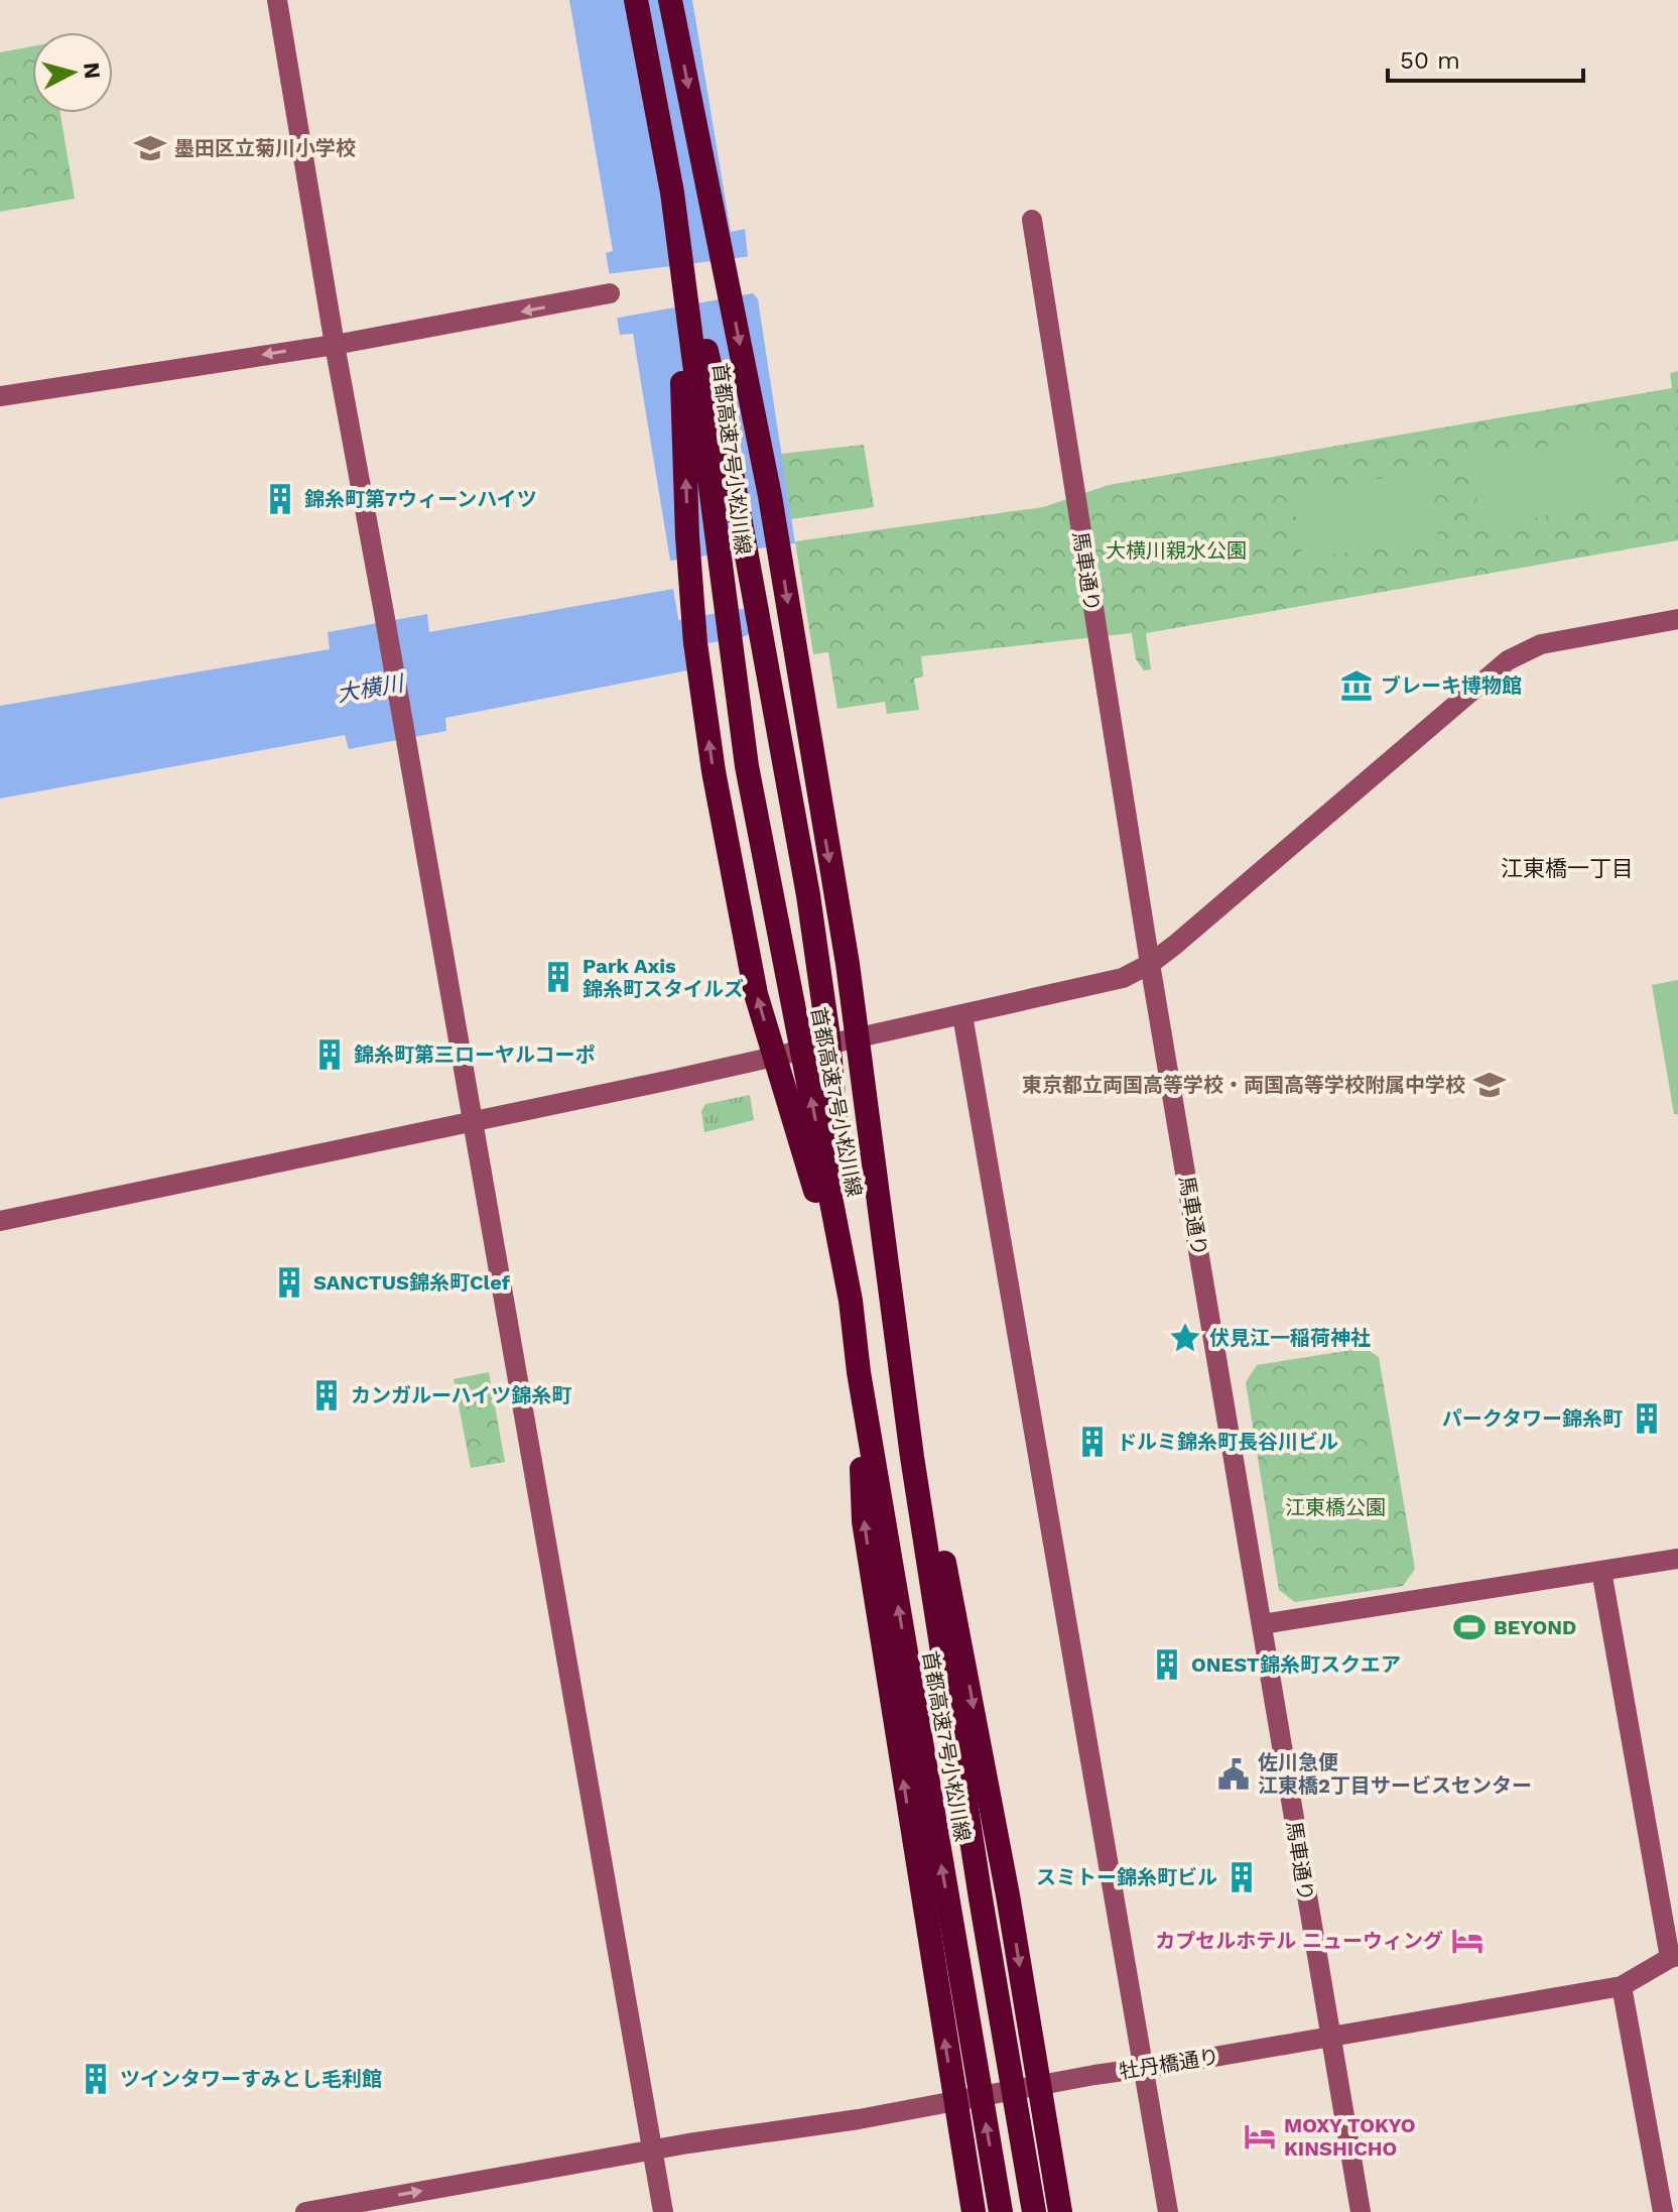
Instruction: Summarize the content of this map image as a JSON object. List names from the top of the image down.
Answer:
{
  "streets": {
    "highway": ["首都高速7号小松川線"],
    "street": ["馬車通り", "牡丹橋通り"]
  },
  "crossings": [
    ["馬車通り", "牡丹橋通り"]
  ],
  "districts": ["江東橋一丁目"],
  "water": ["大横川"],
  "parks": ["大横川親水公園", "江東橋公園"],
  "places": {
    "school or university": ["墨田区立菊川小学校", "東京都立両国高等学校・両国高等学校附属中学校"],
    "building": [
      "錦糸町第7ウィーンハイツ",
      "Park Axis 錦糸町スタイルズ",
      "錦糸町第三ローヤルコーポ",
      "SANCTUS錦糸町Clef",
      "カンガルーハイツ錦糸町",
      "パークタワー錦糸町",
      "ドルミ錦糸町長谷川ビル",
      "ONEST錦⽷町スクエア",
      "スミトー錦糸町ビル",
      "ツインタワーすみとし毛利館"
    ],
    "museum": ["ブレーキ博物館"],
    "place": ["伏見江一稲荷神社"],
    "sports": ["BEYOND"],
    "public building": ["佐川急便 江東橋2丁目サービスセンター"],
    "hotel": ["カプセルホテル ニューウィング", "MOXY TOKYO KINSHICHO"]
  },
  "scale_bar": "50 m",
  "north": "right"
}
